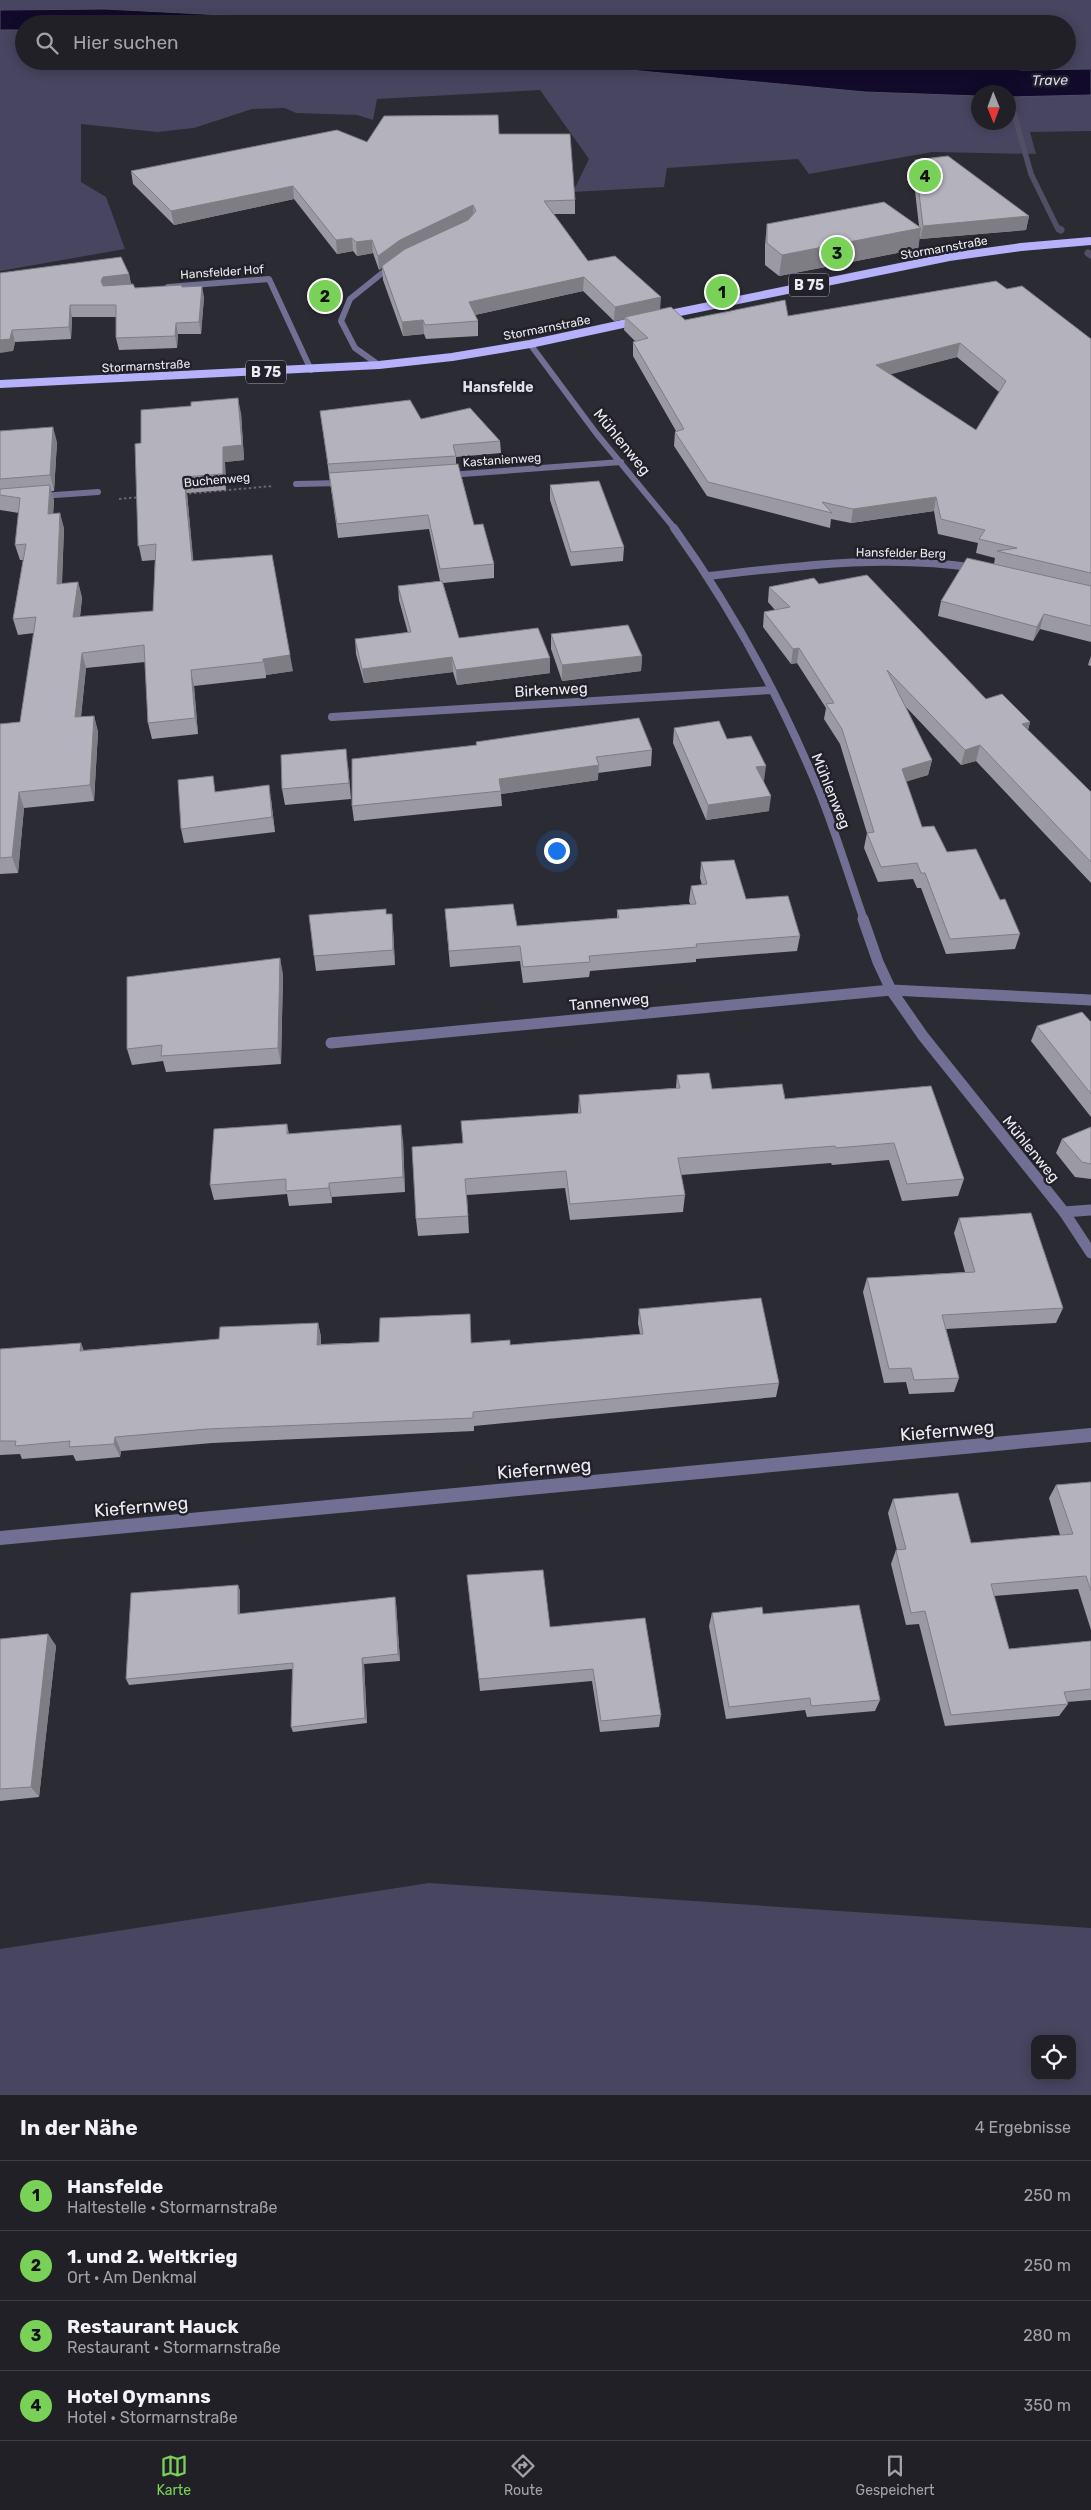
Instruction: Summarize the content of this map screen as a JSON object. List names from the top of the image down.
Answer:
{
  "streets": {
    "main road": ["Stormarnstraße", "B 75"],
    "street": [
      "Hansfelder Hof",
      "Mühlenweg",
      "Kastanienweg",
      "Hansfelder Berg",
      "Birkenweg",
      "Tannenweg",
      "Kiefernweg"
    ],
    "path": ["Buchenweg"]
  },
  "crossings": [
    ["Stormarnstraße", "Hansfelder Hof"],
    ["Stormarnstraße", "Mühlenweg"],
    ["Mühlenweg", "Kastanienweg"],
    ["Mühlenweg", "Hansfelder Berg"],
    ["Mühlenweg", "Birkenweg"],
    ["Mühlenweg", "Tannenweg"]
  ],
  "districts": ["Hansfelde"],
  "water": ["Trave"],
  "north": "bottom",
  "page": {
    "search": "Hier suchen",
    "pins": [
      "4",
      "3",
      "1",
      "2"
    ],
    "heading": ["In der Nähe", "4 Ergebnisse"],
    "list": [
      {
        "mark": "1",
        "name": "Hansfelde",
        "note": "Haltestelle · Stormarnstraße",
        "value": "250 m"
      },
      {
        "mark": "2",
        "name": "1. und 2. Weltkrieg",
        "note": "Ort · Am Denkmal",
        "value": "250 m"
      },
      {
        "mark": "3",
        "name": "Restaurant Hauck",
        "note": "Restaurant · Stormarnstraße",
        "value": "280 m"
      },
      {
        "mark": "4",
        "name": "Hotel Oymanns",
        "note": "Hotel · Stormarnstraße",
        "value": "350 m"
      }
    ],
    "nav": ["Karte", "Route", "Gespeichert"]
  }
}
